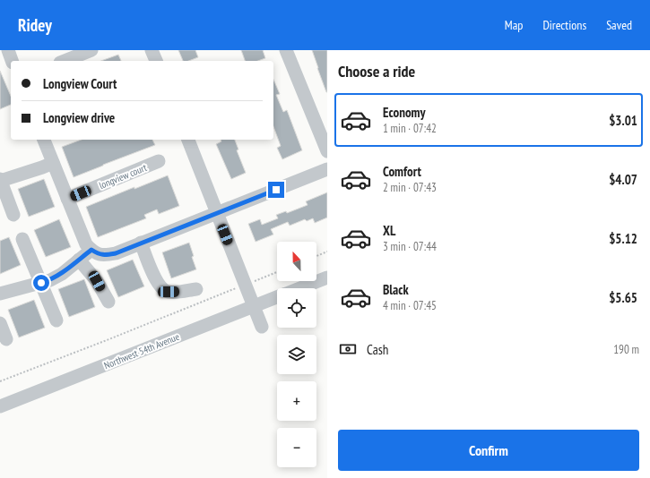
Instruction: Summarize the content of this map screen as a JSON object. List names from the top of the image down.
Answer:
{
  "streets": {
    "street": ["longview court", "Northwest 54th Avenue"]
  },
  "north": "top",
  "page": {
    "header": "Ridey",
    "nav": ["Map", "Directions", "Saved"],
    "heading": "Choose a ride",
    "banner": ["Longview Court", "Longview drive"],
    "list": [
      {
        "name": "Economy",
        "note": "1 min · 07:42",
        "value": "$3.01"
      },
      {
        "name": "Comfort",
        "note": "2 min · 07:43",
        "value": "$4.07"
      },
      {
        "name": "XL",
        "note": "3 min · 07:44",
        "value": "$5.12"
      },
      {
        "name": "Black",
        "note": "4 min · 07:45",
        "value": "$5.65"
      }
    ],
    "map_buttons": ["+", "−"],
    "pay": ["Cash", "190 m"],
    "buttons": "Confirm"
  }
}
